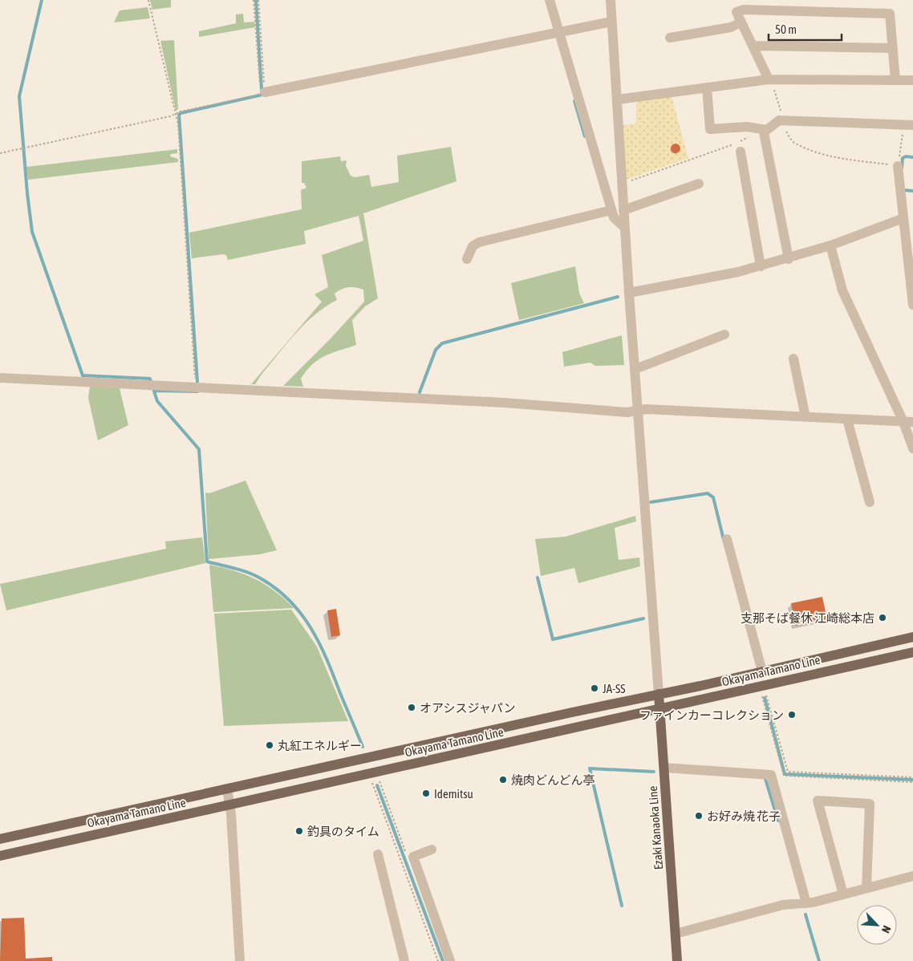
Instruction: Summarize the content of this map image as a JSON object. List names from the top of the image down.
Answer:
{
  "streets": {
    "main road": ["Okayama Tamano Line", "Ezaki Kanaoka Line"]
  },
  "crossings": [
    ["Okayama Tamano Line", "Ezaki Kanaoka Line"]
  ],
  "places": [
    "支那そば餐休 江崎総本店",
    "JA-SS",
    "オアシスジャパン",
    "ファインカーコレクション",
    "丸紅エネルギー",
    "焼肉どんどん亭",
    "Idemitsu",
    "お好み焼 花子",
    "釣具のタイム"
  ],
  "scale_bar": "50 m",
  "north": "bottom right"
}
